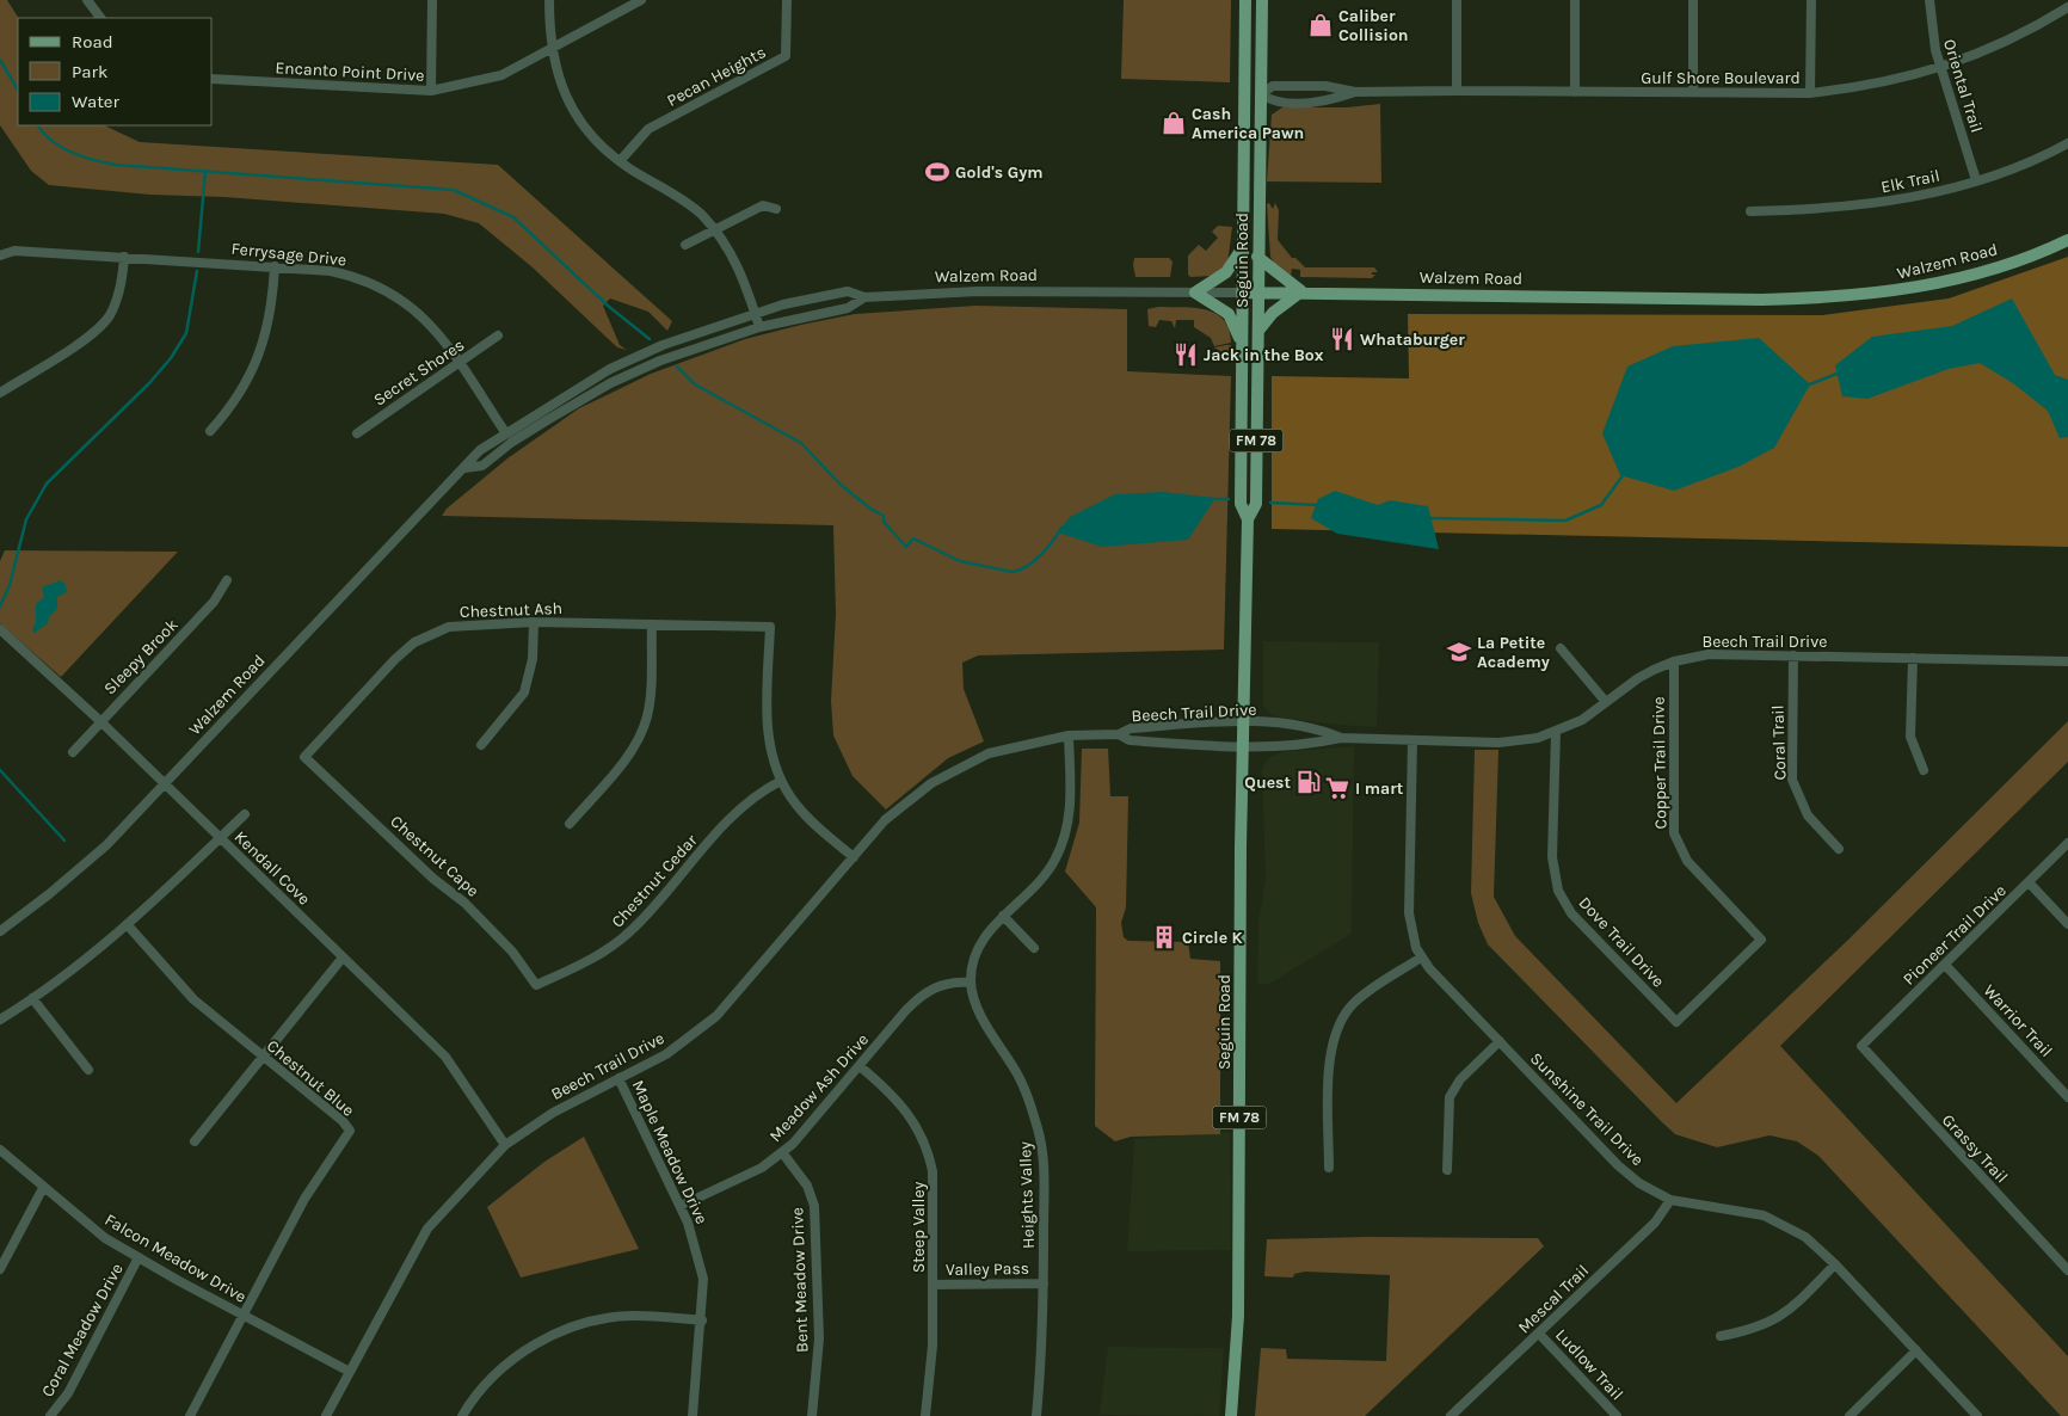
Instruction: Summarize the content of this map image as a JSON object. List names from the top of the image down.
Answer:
{
  "streets": {
    "main road": ["Seguin Road", "Walzem Road", "FM 78"],
    "street": [
      "Encanto Point Drive",
      "Pecan Heights",
      "Gulf Shore Boulevard",
      "Oriental Trail",
      "Elk Trail",
      "Ferrysage Drive",
      "Secret Shores",
      "Chestnut Ash",
      "Beech Trail Drive",
      "Sleepy Brook",
      "Coral Trail",
      "Copper Trail Drive",
      "Chestnut Cape",
      "Kendall Cove",
      "Chestnut Cedar",
      "Pioneer Trail Drive",
      "Dove Trail Drive",
      "Warrior Trail",
      "Chestnut Blue",
      "Meadow Ash Drive",
      "Sunshine Trail Drive",
      "Grassy Trail",
      "Maple Meadow Drive",
      "Heights Valley",
      "Steep Valley",
      "Falcon Meadow Drive",
      "Valley Pass",
      "Bent Meadow Drive",
      "Mescal Trail",
      "Coral Meadow Drive",
      "Ludlow Trail"
    ]
  },
  "crossings": [
    ["Gulf Shore Boulevard", "Oriental Trail"],
    ["Gulf Shore Boulevard", "Seguin Road"],
    ["Oriental Trail", "Elk Trail"],
    ["Ferrysage Drive", "Walzem Road"],
    ["Ferrysage Drive", "Secret Shores"],
    ["Seguin Road", "Walzem Road"],
    ["Seguin Road", "Beech Trail Drive"],
    ["Walzem Road", "Kendall Cove"],
    ["Chestnut Ash", "Chestnut Cape"],
    ["Chestnut Ash", "Chestnut Cedar"],
    ["Beech Trail Drive", "Coral Trail"],
    ["Beech Trail Drive", "Copper Trail Drive"],
    ["Beech Trail Drive", "Kendall Cove"],
    ["Beech Trail Drive", "Dove Trail Drive"],
    ["Beech Trail Drive", "Sunshine Trail Drive"],
    ["Beech Trail Drive", "Maple Meadow Drive"],
    ["Beech Trail Drive", "Heights Valley"],
    ["Beech Trail Drive", "Falcon Meadow Drive"],
    ["Sleepy Brook", "Kendall Cove"],
    ["Copper Trail Drive", "Dove Trail Drive"],
    ["Chestnut Cape", "Chestnut Cedar"],
    ["Pioneer Trail Drive", "Warrior Trail"],
    ["Pioneer Trail Drive", "Grassy Trail"],
    ["Chestnut Blue", "Falcon Meadow Drive"],
    ["Meadow Ash Drive", "Maple Meadow Drive"],
    ["Meadow Ash Drive", "Heights Valley"],
    ["Meadow Ash Drive", "Steep Valley"],
    ["Meadow Ash Drive", "Bent Meadow Drive"],
    ["Sunshine Trail Drive", "Mescal Trail"],
    ["Heights Valley", "Valley Pass"],
    ["Steep Valley", "Valley Pass"],
    ["Falcon Meadow Drive", "Coral Meadow Drive"],
    ["Mescal Trail", "Ludlow Trail"]
  ],
  "places": {
    "shop": ["Caliber Collision", "Cash America Pawn"],
    "sports": ["Gold's Gym"],
    "restaurant": ["Whataburger", "Jack in the Box"],
    "school or university": ["La Petite Academy"],
    "fuel station": ["Quest"],
    "supermarket": ["I mart"],
    "building": ["Circle K"]
  },
  "legend": ["Road", "Park", "Water"]
}
